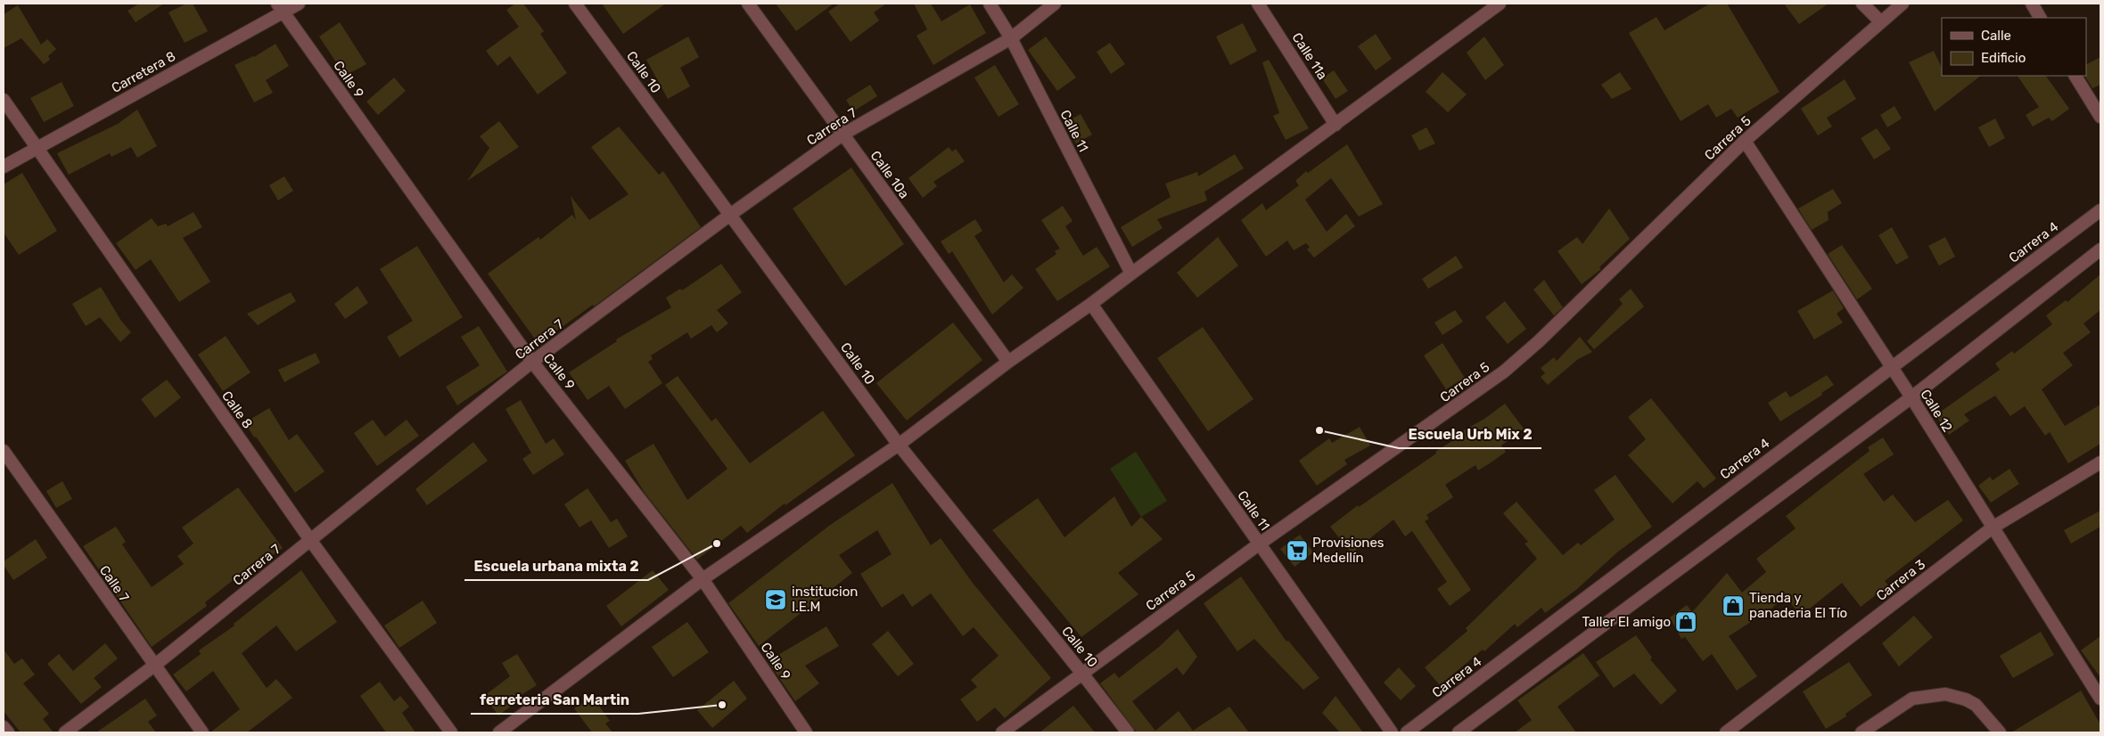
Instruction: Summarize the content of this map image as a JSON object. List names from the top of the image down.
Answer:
{
  "streets": {
    "street": [
      "Calle 11a",
      "Carretera 8",
      "Calle 10",
      "Calle 9",
      "Carrera 7",
      "Calle 11",
      "Carrera 5",
      "Calle 10a",
      "Carrera 4",
      "Calle 8",
      "Calle 12",
      "Carrera 3",
      "Calle 7"
    ]
  },
  "crossings": [
    ["Carretera 8", "Calle 9"],
    ["Carretera 8", "Calle 8"],
    ["Calle 10", "Carrera 7"],
    ["Calle 10", "Carrera 5"],
    ["Calle 9", "Carrera 7"],
    ["Carrera 7", "Calle 11"],
    ["Carrera 7", "Calle 10a"],
    ["Carrera 7", "Calle 8"],
    ["Carrera 7", "Calle 7"],
    ["Calle 11", "Carrera 5"],
    ["Carrera 5", "Calle 12"],
    ["Carrera 4", "Calle 12"],
    ["Calle 12", "Carrera 3"]
  ],
  "places": {
    "other": ["Escuela Urb Mix 2", "Escuela urbana mixta 2", "ferreteria San Martin"],
    "supermarket": ["Provisiones Medellín"],
    "school or university": ["institucion I.E.M"],
    "shop": ["Tienda y panaderia El Tío", "Taller El amigo"]
  },
  "legend": ["Calle", "Edificio"]
}
